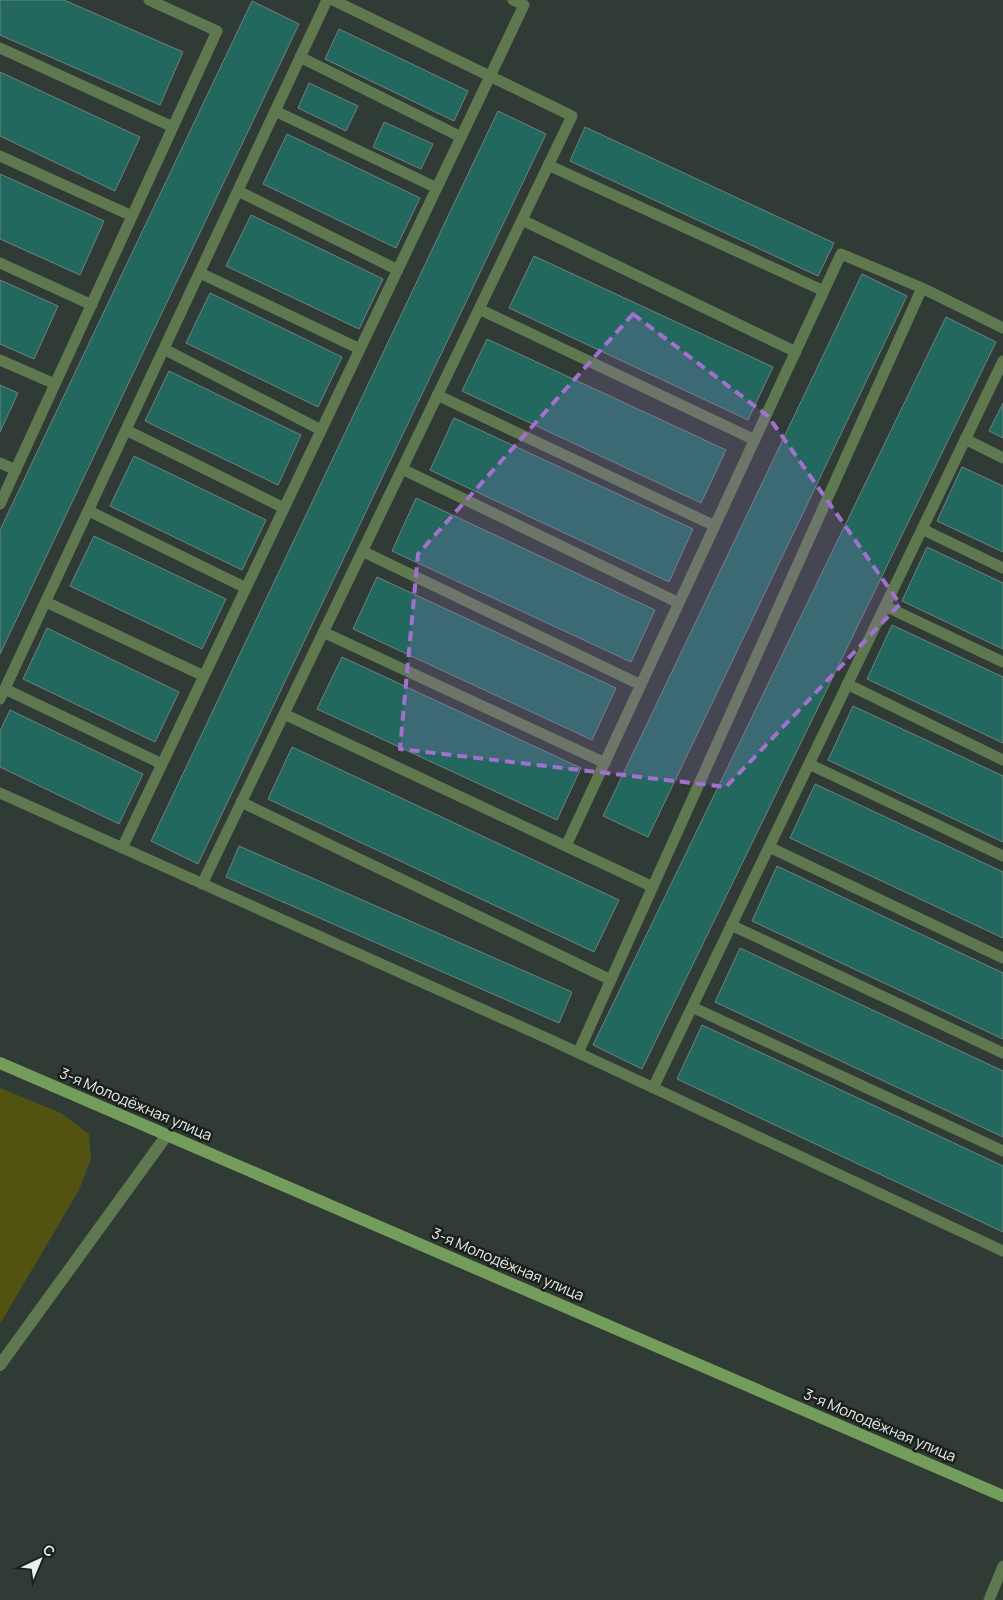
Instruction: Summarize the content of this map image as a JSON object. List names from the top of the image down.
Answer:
{
  "streets": {
    "main road": ["3-я Молодёжная улица"]
  },
  "north": "top right"
}
